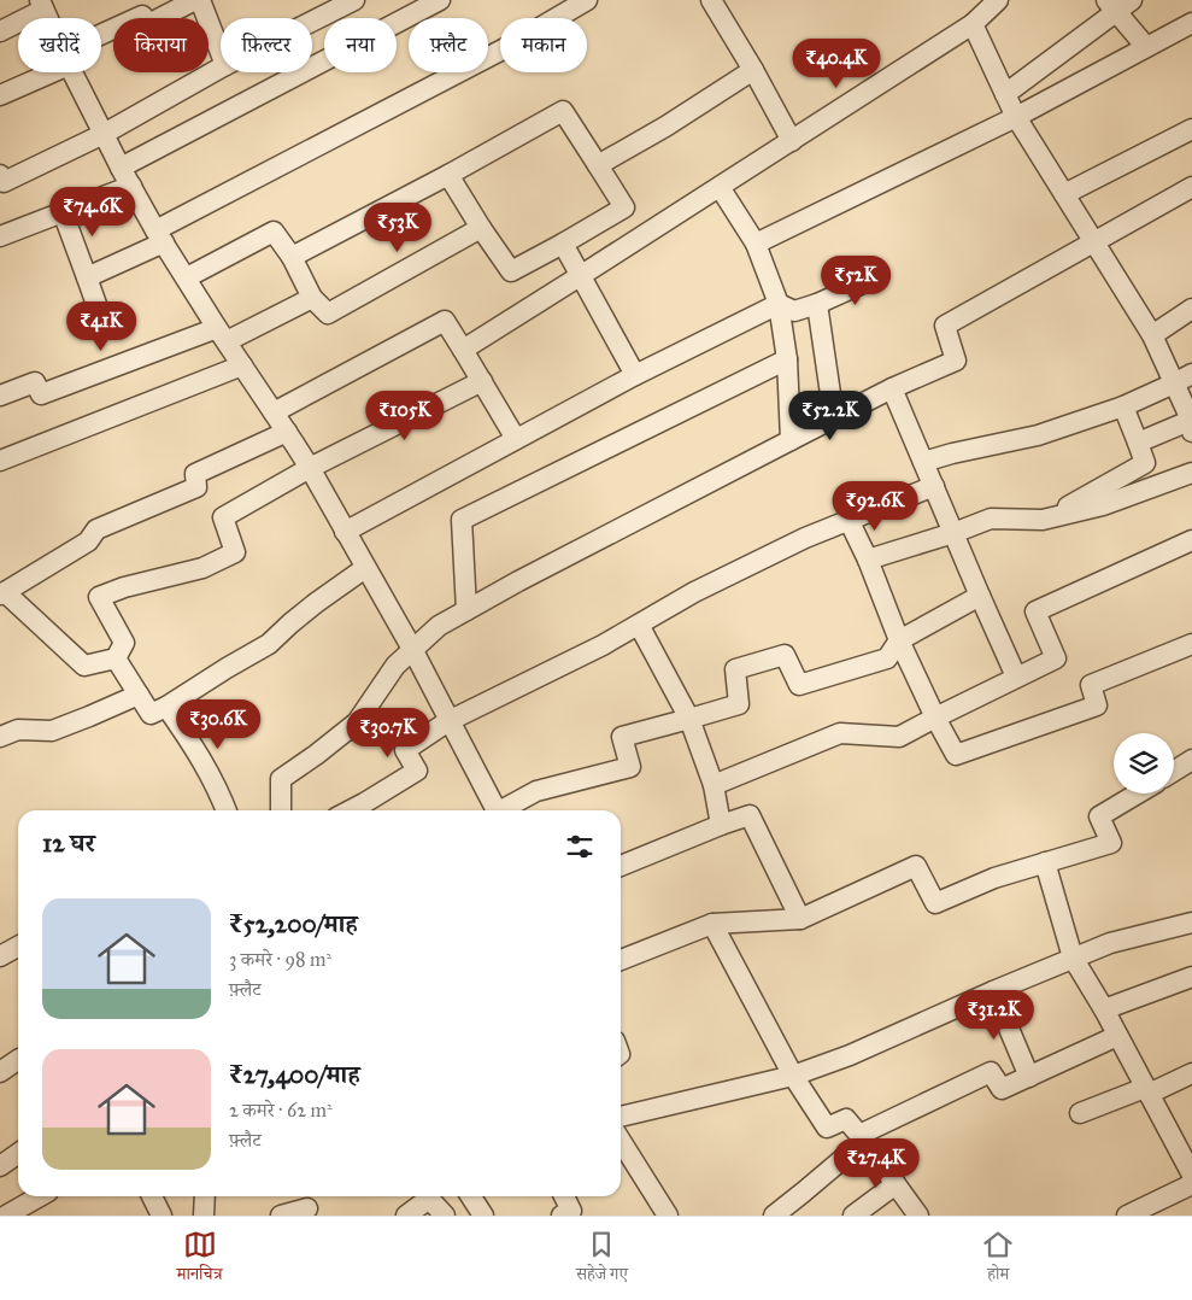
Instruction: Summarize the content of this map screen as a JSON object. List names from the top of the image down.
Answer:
{
  "page": {
    "chip": [
      "खरीदें",
      "किराया",
      "फ़िल्टर",
      "नया",
      "फ़्लैट",
      "मकान"
    ],
    "price": [
      "₹40.4K",
      "₹74.6K",
      "₹53K",
      "₹52K",
      "₹41K",
      "₹105K",
      "₹52.2K",
      "₹92.6K",
      "₹30.6K",
      "₹30.7K",
      "₹31.2K",
      "₹27.4K"
    ],
    "heading": "12 घर",
    "list": [
      {
        "name": "₹52,200/माह",
        "note": "3 कमरे · 98 m² · फ़्लैट"
      },
      {
        "name": "₹27,400/माह",
        "note": "2 कमरे · 62 m² · फ़्लैट"
      }
    ],
    "tabs": ["मानचित्र", "सहेजे गए", "होम"]
  }
}
